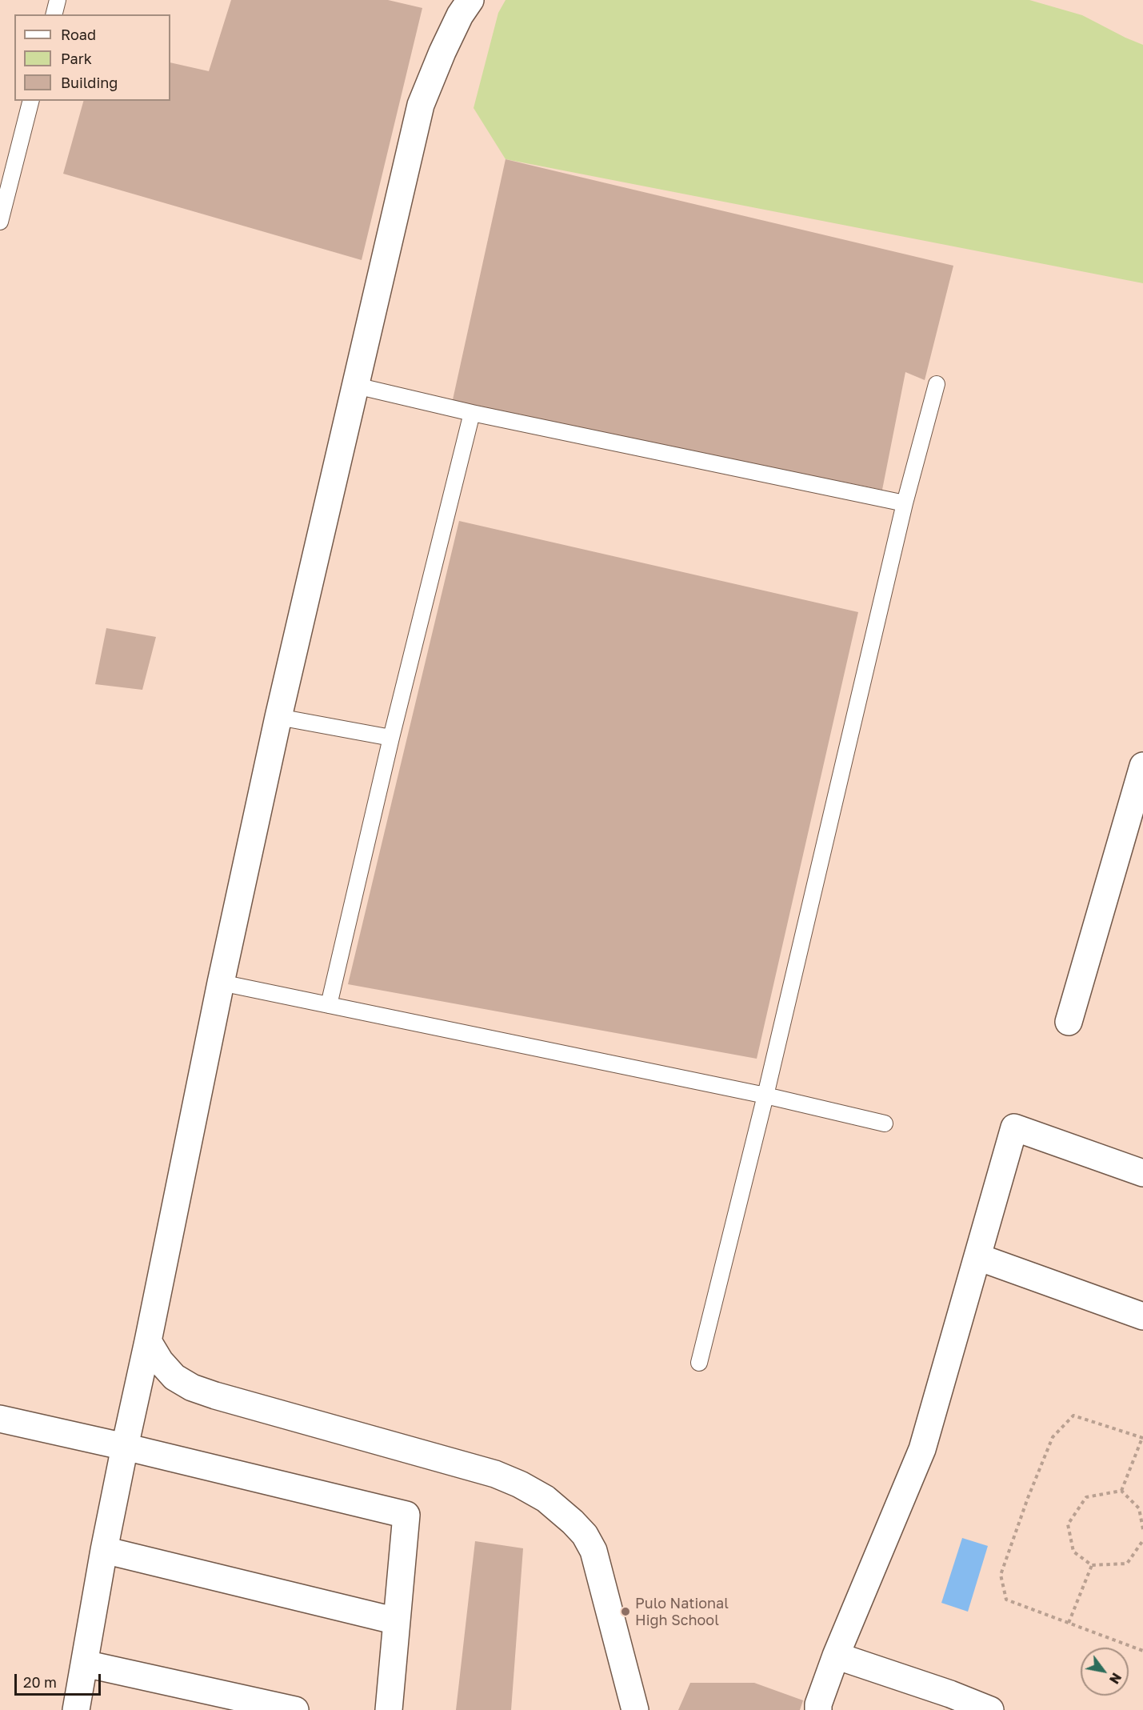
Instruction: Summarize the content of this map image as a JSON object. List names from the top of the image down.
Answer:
{
  "places": ["Pulo National High School"],
  "legend": ["Road", "Park", "Building"],
  "scale_bar": "20 m",
  "north": "bottom right"
}
